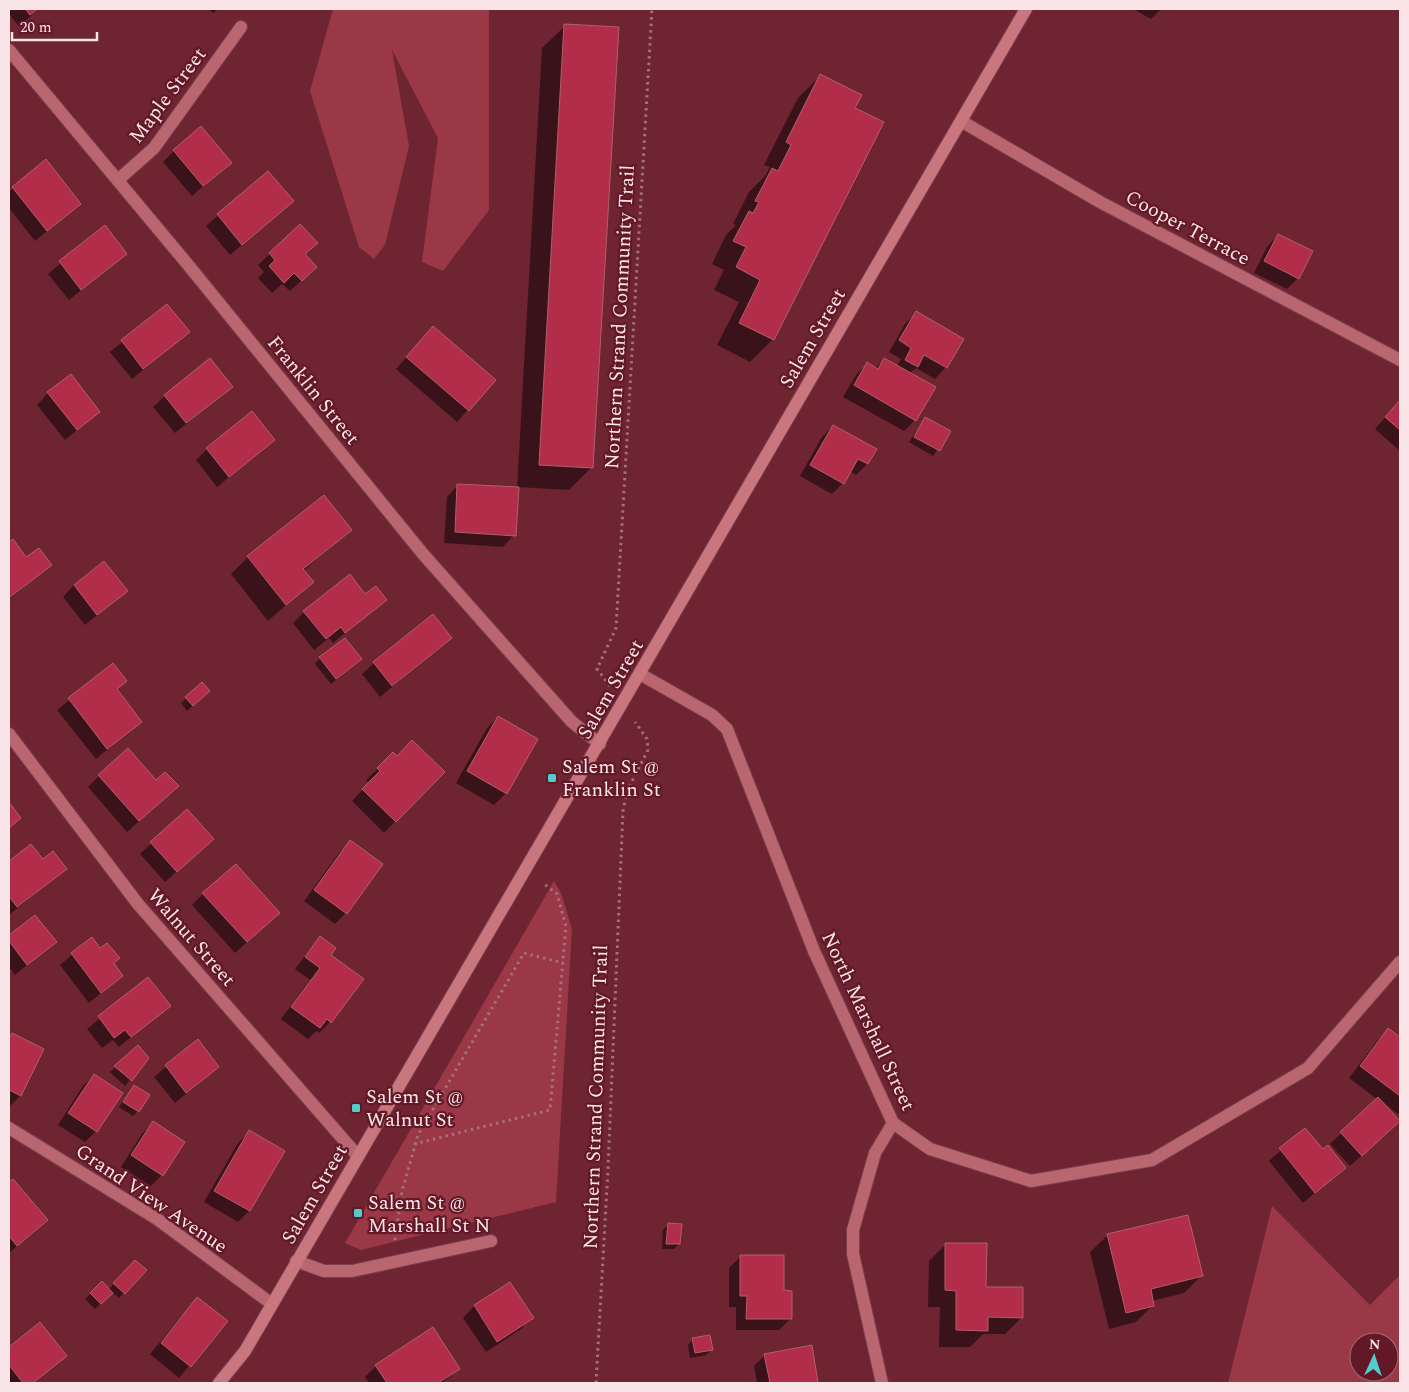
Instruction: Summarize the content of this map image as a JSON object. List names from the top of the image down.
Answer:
{
  "streets": {
    "main road": ["Salem Street"],
    "street": [
      "Maple Street",
      "Cooper Terrace",
      "Franklin Street",
      "Walnut Street",
      "North Marshall Street",
      "Grand View Avenue"
    ],
    "path": ["Northern Strand Community Trail"]
  },
  "crossings": [
    ["Maple Street", "Franklin Street"],
    ["Cooper Terrace", "Salem Street"],
    ["Salem Street", "Franklin Street"],
    ["Salem Street", "Walnut Street"],
    ["Salem Street", "North Marshall Street"],
    ["Salem Street", "Grand View Avenue"]
  ],
  "places": {
    "transit": ["Salem St @ Franklin St", "Salem St @ Walnut St", "Salem St @ Marshall St N"]
  },
  "scale_bar": "20 m",
  "north": "top"
}
